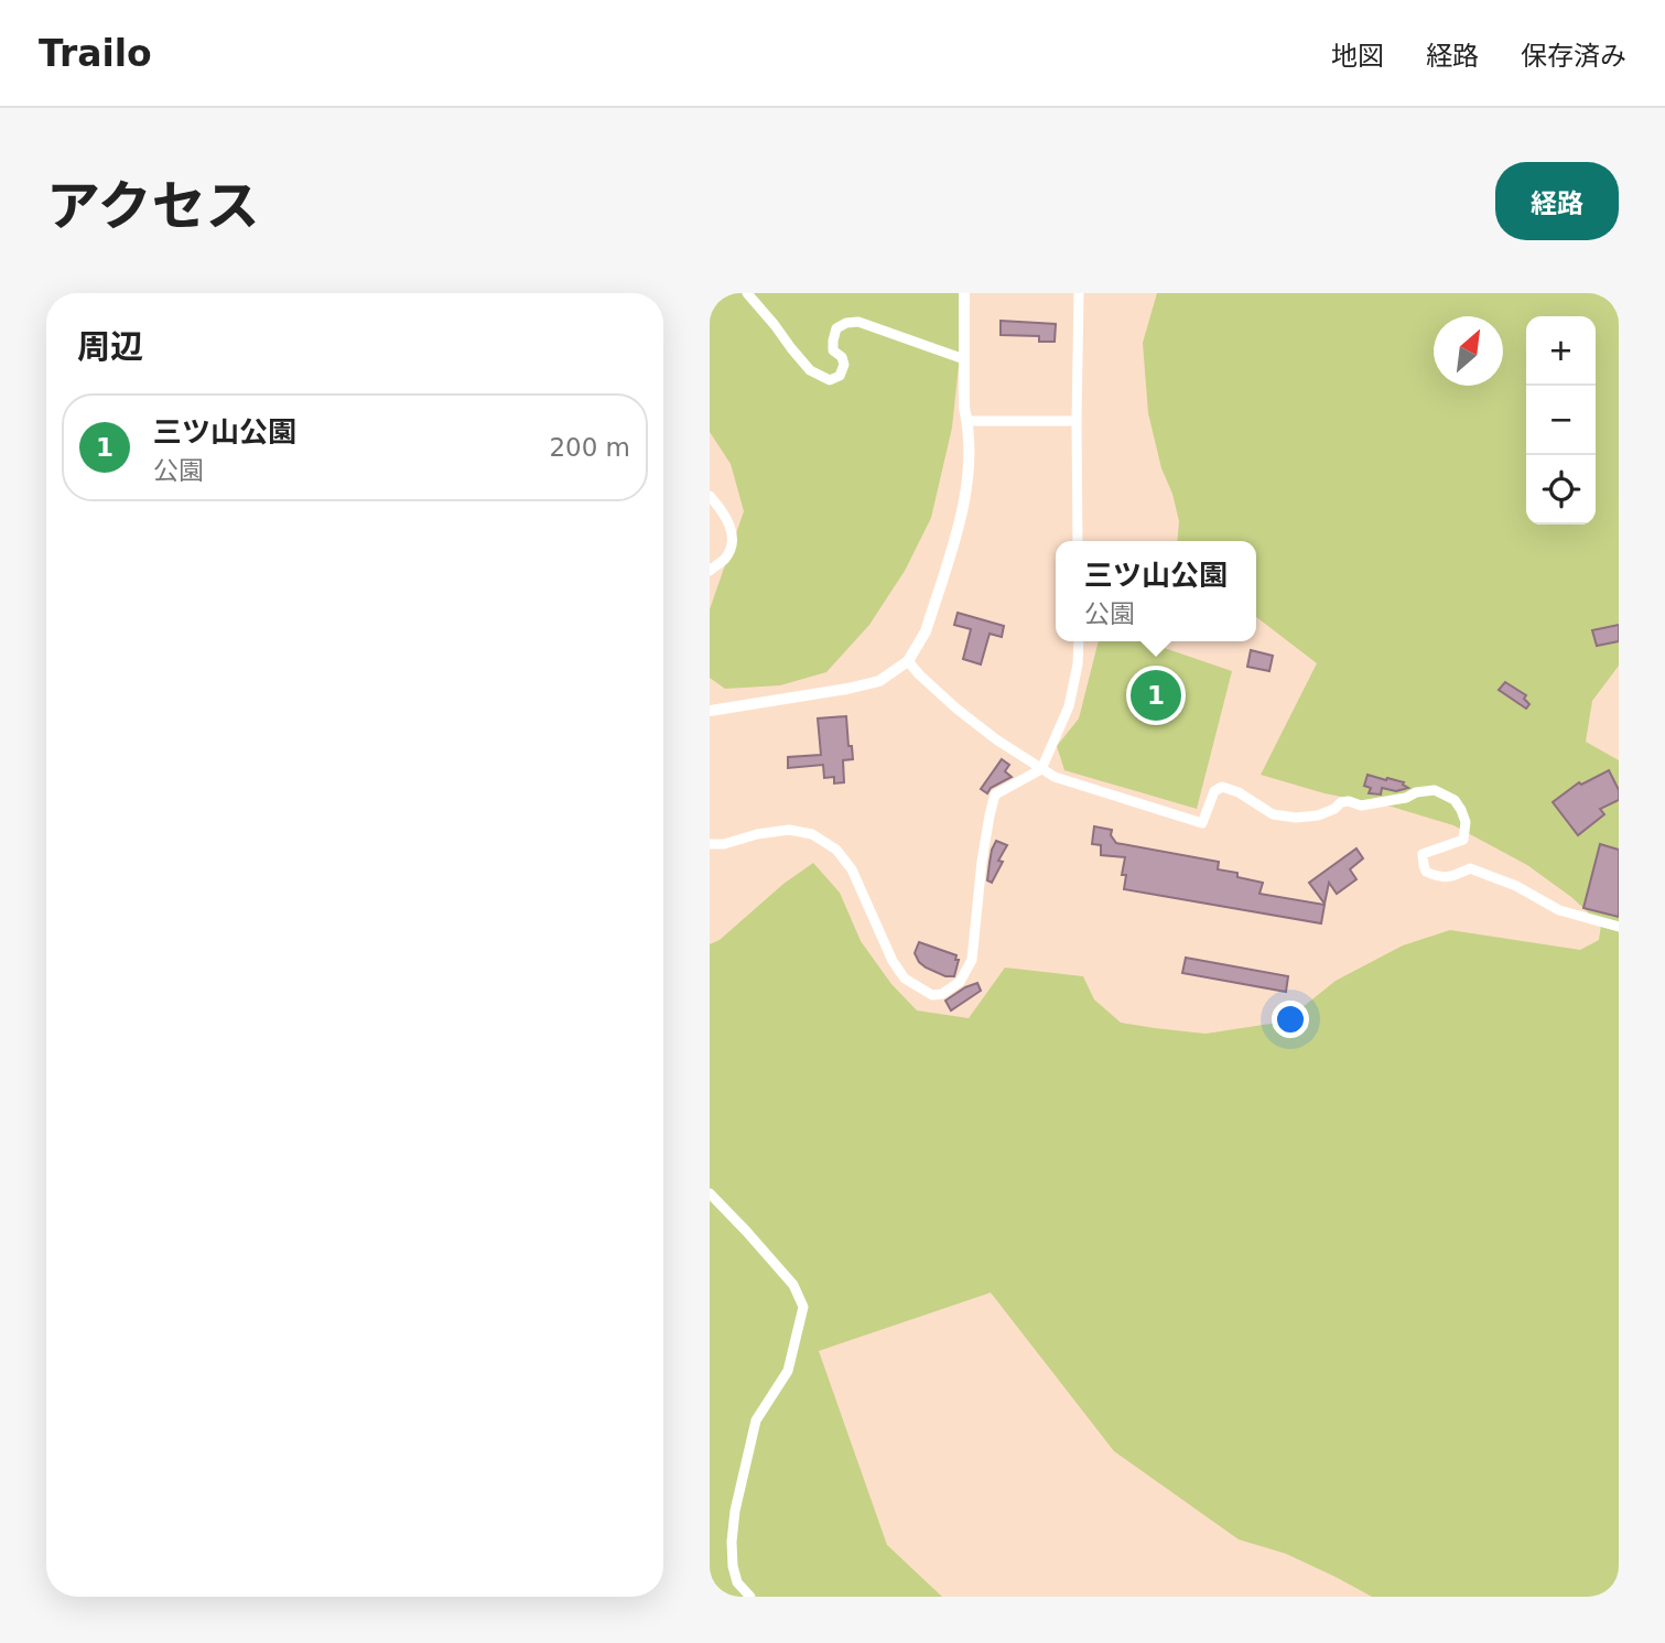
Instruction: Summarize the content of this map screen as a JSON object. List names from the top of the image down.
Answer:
{
  "north": "top right",
  "page": {
    "header": "Trailo",
    "nav": ["地図", "経路", "保存済み"],
    "title": "アクセス",
    "buttons": "経路",
    "heading": "周辺",
    "map_buttons": ["+", "−"],
    "list": [
      {
        "mark": "1",
        "name": "三ツ山公園",
        "note": "公園",
        "value": "200 m"
      }
    ],
    "popup": ["三ツ山公園", "公園"],
    "pins": "1"
  }
}
